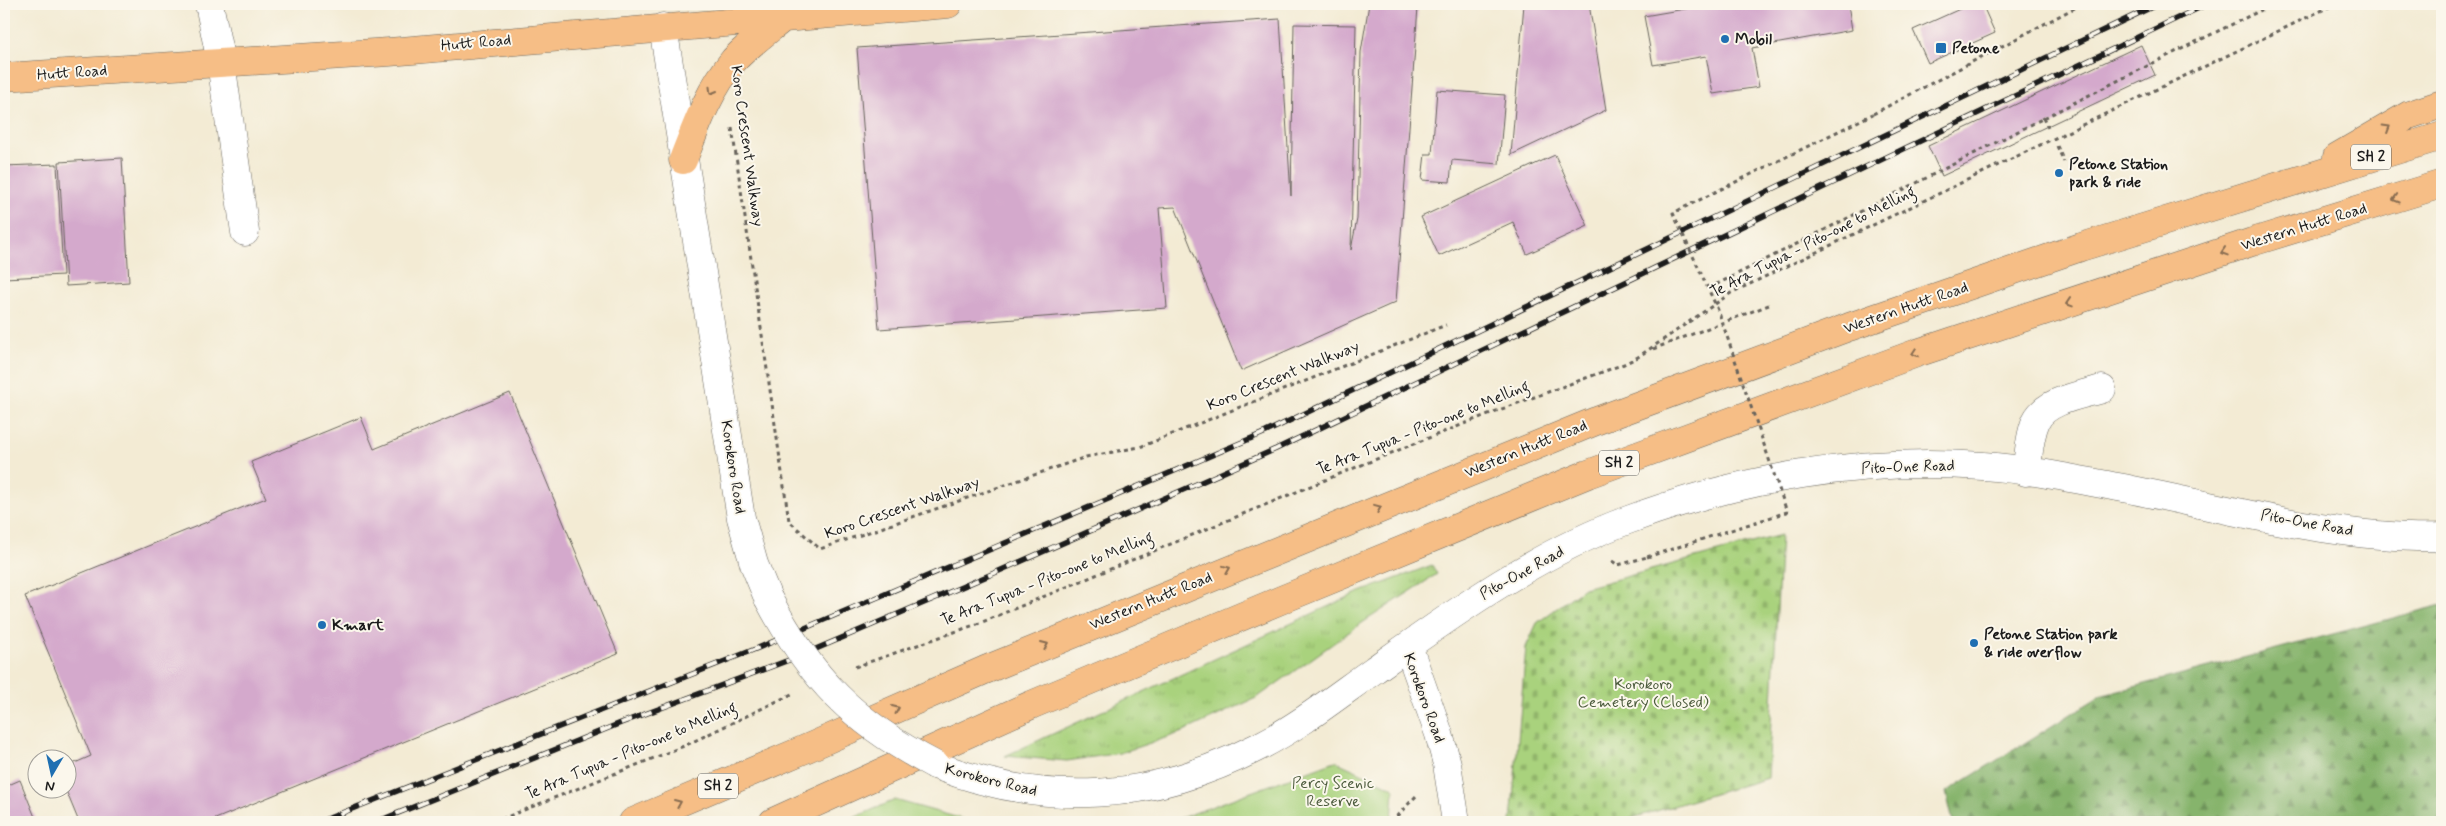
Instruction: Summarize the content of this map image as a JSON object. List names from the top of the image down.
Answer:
{
  "streets": {
    "main road": ["Hutt Road", "SH 2", "Western Hutt Road"],
    "street": ["Korokoro Road", "Pito-One Road"],
    "path": ["Koro Crescent Walkway", "Te Ara Tupua - Pito-one to Melling"]
  },
  "crossings": [
    ["Hutt Road", "Korokoro Road"],
    ["Korokoro Road", "Pito-One Road"]
  ],
  "parks": ["Korokoro Cemetery (Closed)", "Percy Scenic Reserve"],
  "places": {
    "other": [
      "Mobil",
      "Petone Station park & ride",
      "Kmart",
      "Petone Station park & ride overflow"
    ],
    "transit": ["Petone"]
  },
  "north": "bottom"
}
